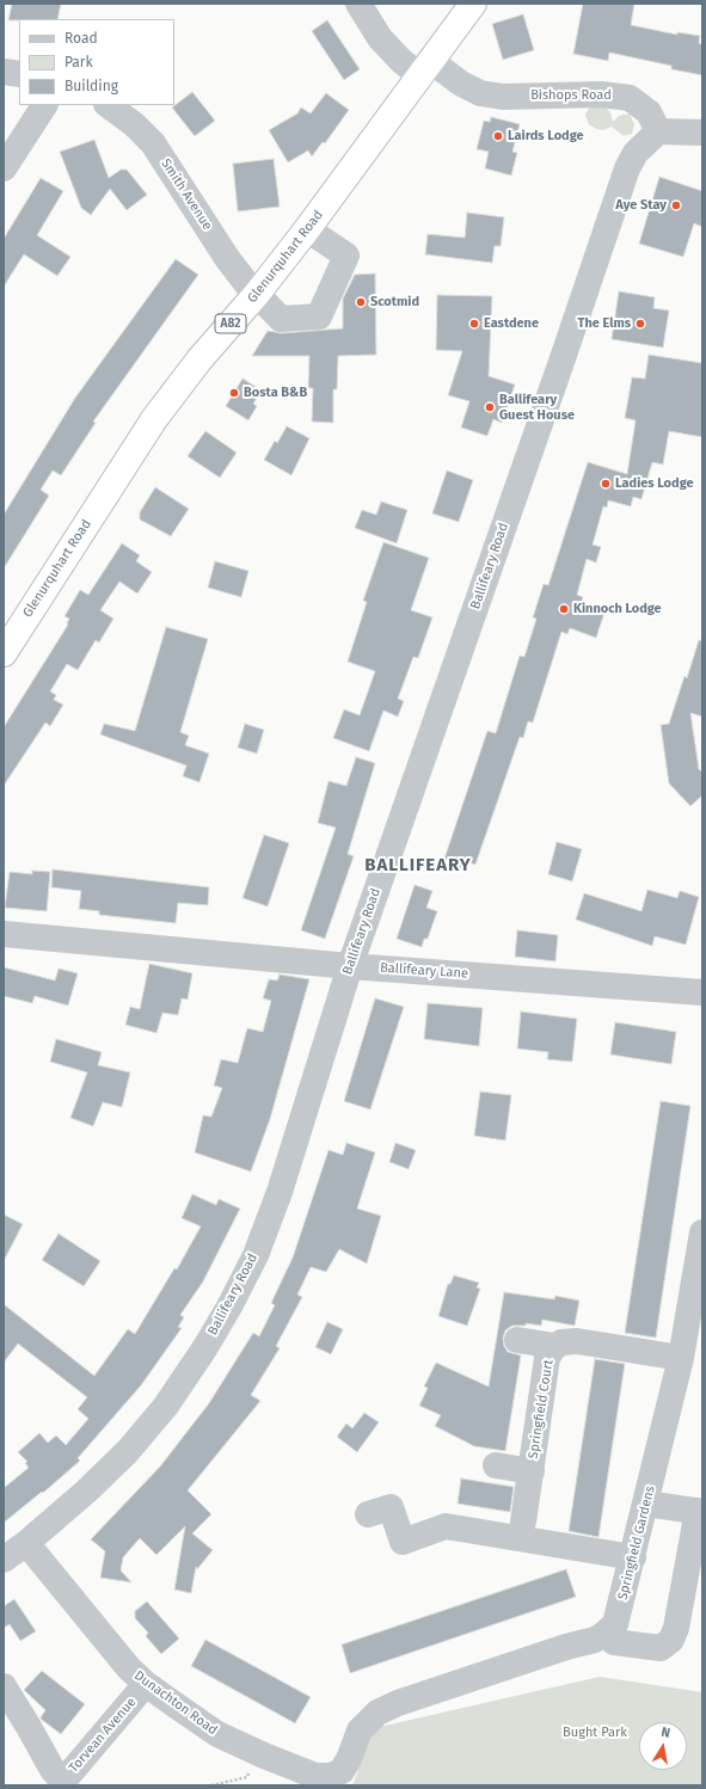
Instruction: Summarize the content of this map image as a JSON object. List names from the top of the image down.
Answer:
{
  "streets": {
    "highway": ["Glenurquhart Road", "A82"],
    "street": [
      "Bishops Road",
      "Smith Avenue",
      "Ballifeary Road",
      "Ballifeary Lane",
      "Springfield Court",
      "Springfield Gardens",
      "Dunachton Road",
      "Torvean Avenue"
    ]
  },
  "crossings": [
    ["Bishops Road", "Glenurquhart Road"],
    ["Bishops Road", "Ballifeary Road"],
    ["Smith Avenue", "Glenurquhart Road"],
    ["Ballifeary Road", "Ballifeary Lane"],
    ["Ballifeary Road", "Dunachton Road"],
    ["Springfield Court", "Springfield Gardens"],
    ["Springfield Gardens", "Dunachton Road"],
    ["Dunachton Road", "Torvean Avenue"]
  ],
  "districts": ["BALLIFEARY"],
  "parks": ["Bught Park"],
  "places": [
    "Lairds Lodge",
    "Aye Stay",
    "Scotmid",
    "Eastdene",
    "The Elms",
    "Bosta B&B",
    "Ballifeary Guest House",
    "Ladies Lodge",
    "Kinnoch Lodge"
  ],
  "legend": ["Road", "Park", "Building"],
  "north": "top"
}
